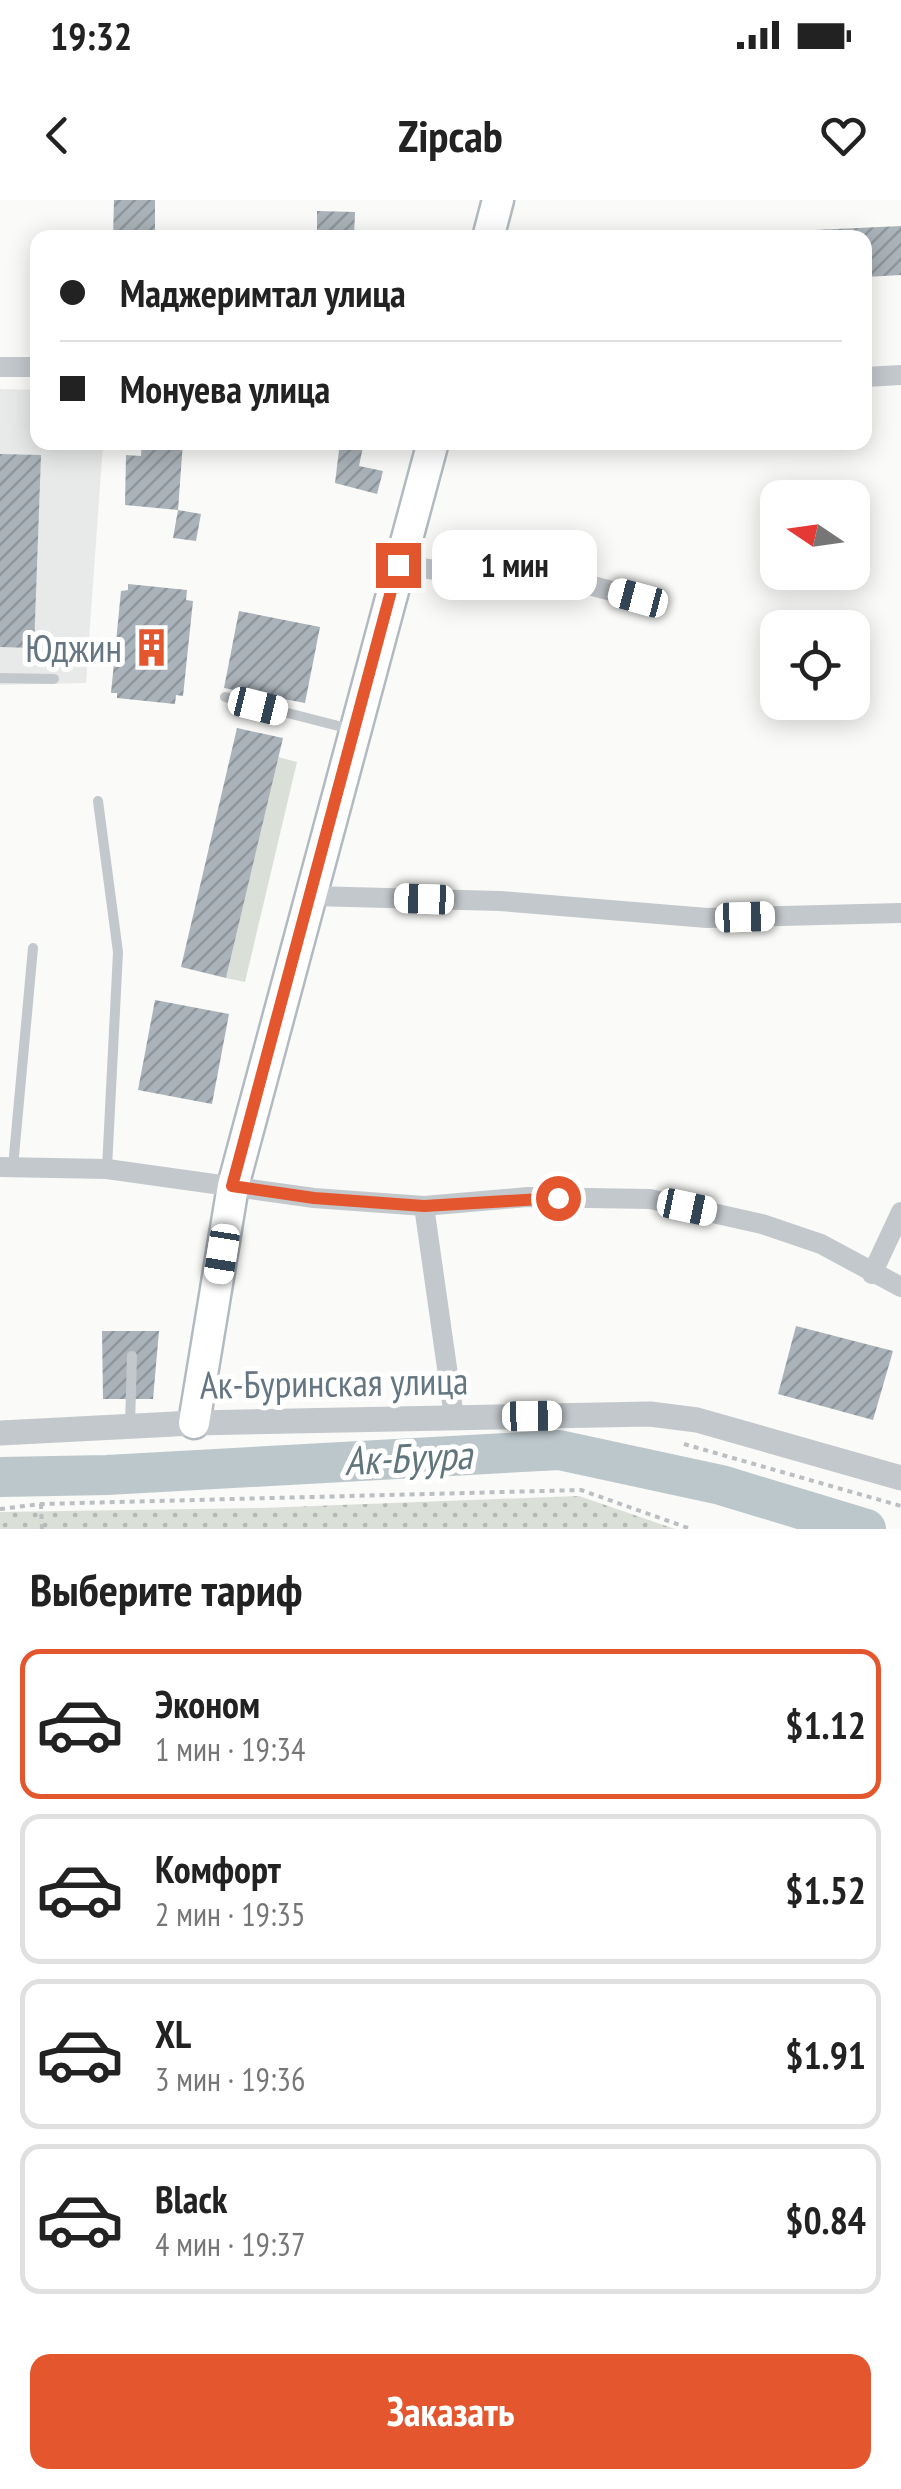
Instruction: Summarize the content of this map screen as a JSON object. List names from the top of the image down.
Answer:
{
  "streets": {
    "street": ["Ак-Буринская улица"]
  },
  "water": ["Ак-Буура"],
  "places": {
    "building": ["Юджин"]
  },
  "north": "left",
  "page": {
    "status": "19:32",
    "header": "Zipcab",
    "banner": ["Маджеримтал улица", "Монуева улица"],
    "bubble": "1 мин",
    "heading": "Выберите тариф",
    "list": [
      {
        "name": "Эконом",
        "note": "1 мин · 19:34",
        "value": "$1.12"
      },
      {
        "name": "Комфорт",
        "note": "2 мин · 19:35",
        "value": "$1.52"
      },
      {
        "name": "XL",
        "note": "3 мин · 19:36",
        "value": "$1.91"
      },
      {
        "name": "Black",
        "note": "4 мин · 19:37",
        "value": "$0.84"
      }
    ],
    "buttons": "Заказать"
  }
}
